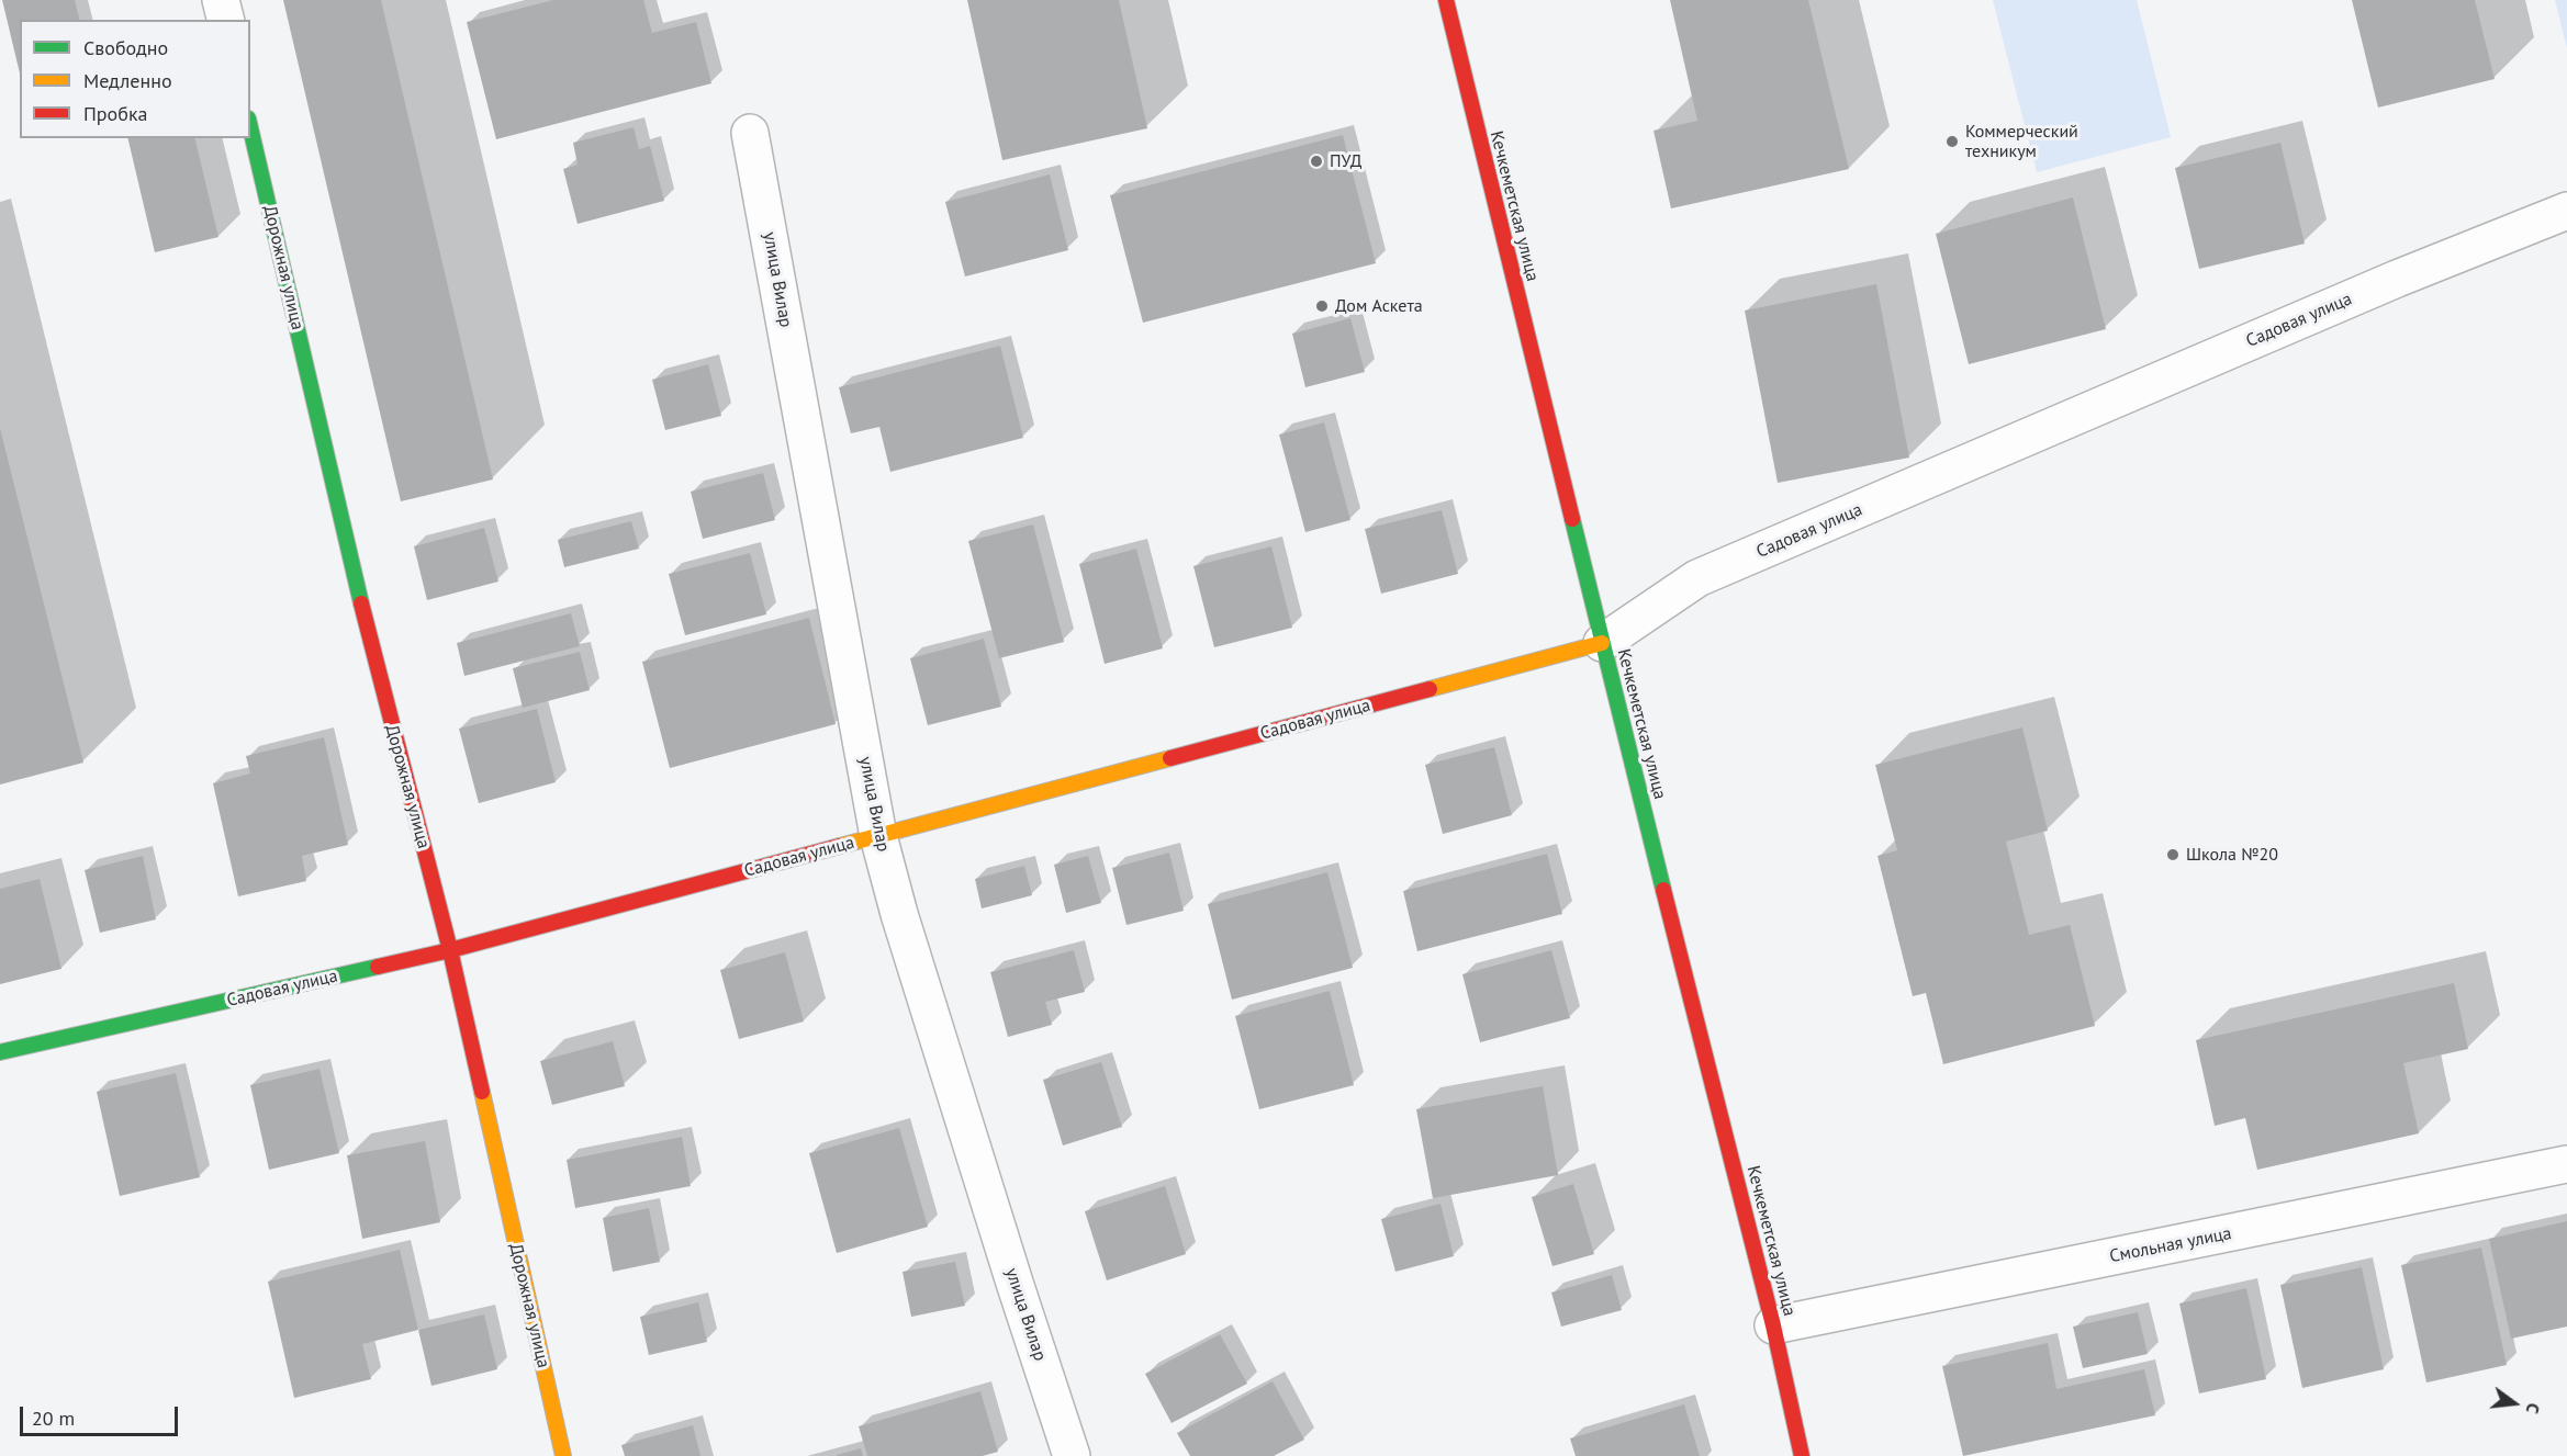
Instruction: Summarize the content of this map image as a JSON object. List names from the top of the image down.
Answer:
{
  "streets": {
    "main road": ["Кечкеметская улица", "Дорожная улица", "Садовая улица"],
    "street": ["улица Вилар", "Смольная улица"]
  },
  "crossings": [
    ["Кечкеметская улица", "Садовая улица"],
    ["Кечкеметская улица", "Смольная улица"],
    ["Дорожная улица", "Садовая улица"],
    ["улица Вилар", "Садовая улица"]
  ],
  "places": [
    "Коммерческий техникум",
    "ПУД",
    "Дом Аскета",
    "Школа №20"
  ],
  "legend": ["Свободно", "Медленно", "Пробка"],
  "scale_bar": "20 m",
  "north": "right"
}
